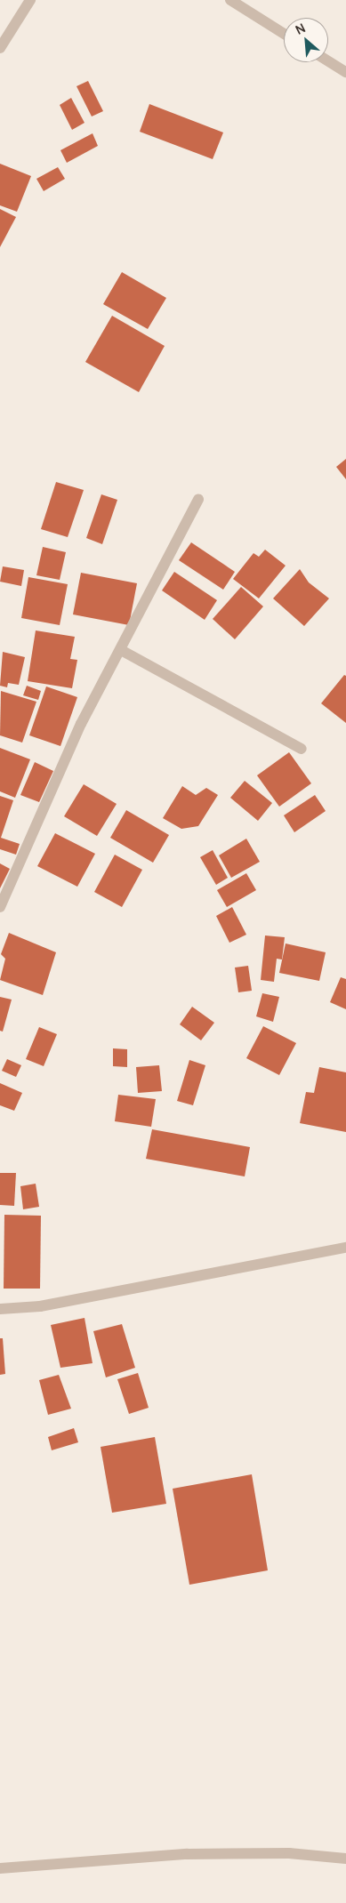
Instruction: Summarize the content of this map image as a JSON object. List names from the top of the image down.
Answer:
{
  "north": "top left"
}
